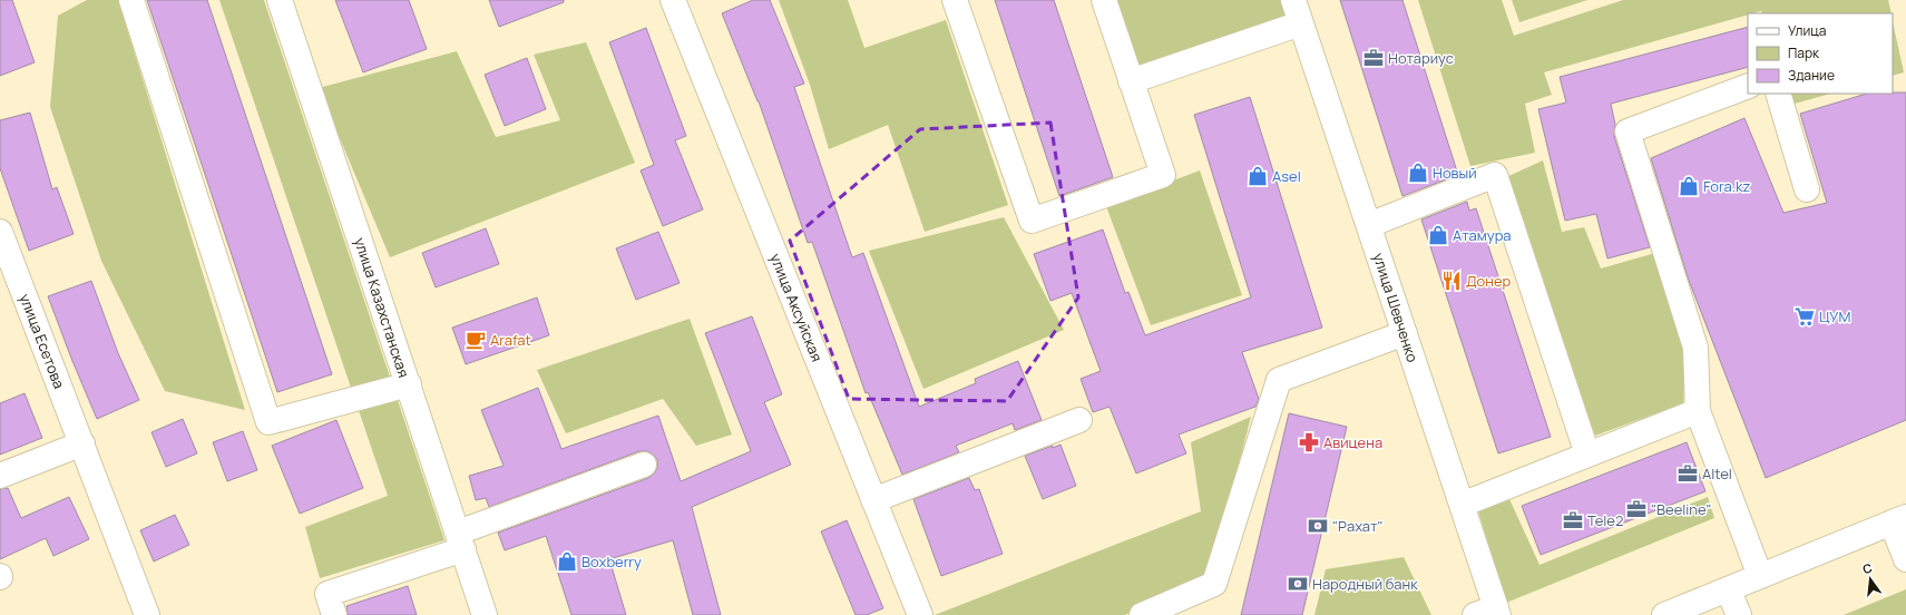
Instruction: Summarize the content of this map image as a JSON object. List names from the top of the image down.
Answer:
{
  "streets": {
    "street": [
      "улица Казахстанская",
      "улица Аксуйская",
      "улица Шевченко",
      "улица Есетова"
    ]
  },
  "places": {
    "office": [
      "Нотариус",
      "Altel",
      "\"Beeline\"",
      "Tele2"
    ],
    "shop": [
      "Новый",
      "Asel",
      "Fora.kz",
      "Атамура",
      "Boxberry"
    ],
    "restaurant": ["Донер"],
    "supermarket": ["ЦУМ"],
    "cafe": ["Arafat"],
    "pharmacy": ["Авицена"],
    "bank": ["\"Рахат\"", "Народный банк"]
  },
  "legend": ["Улица", "Парк", "Здание"],
  "north": "top"
}
